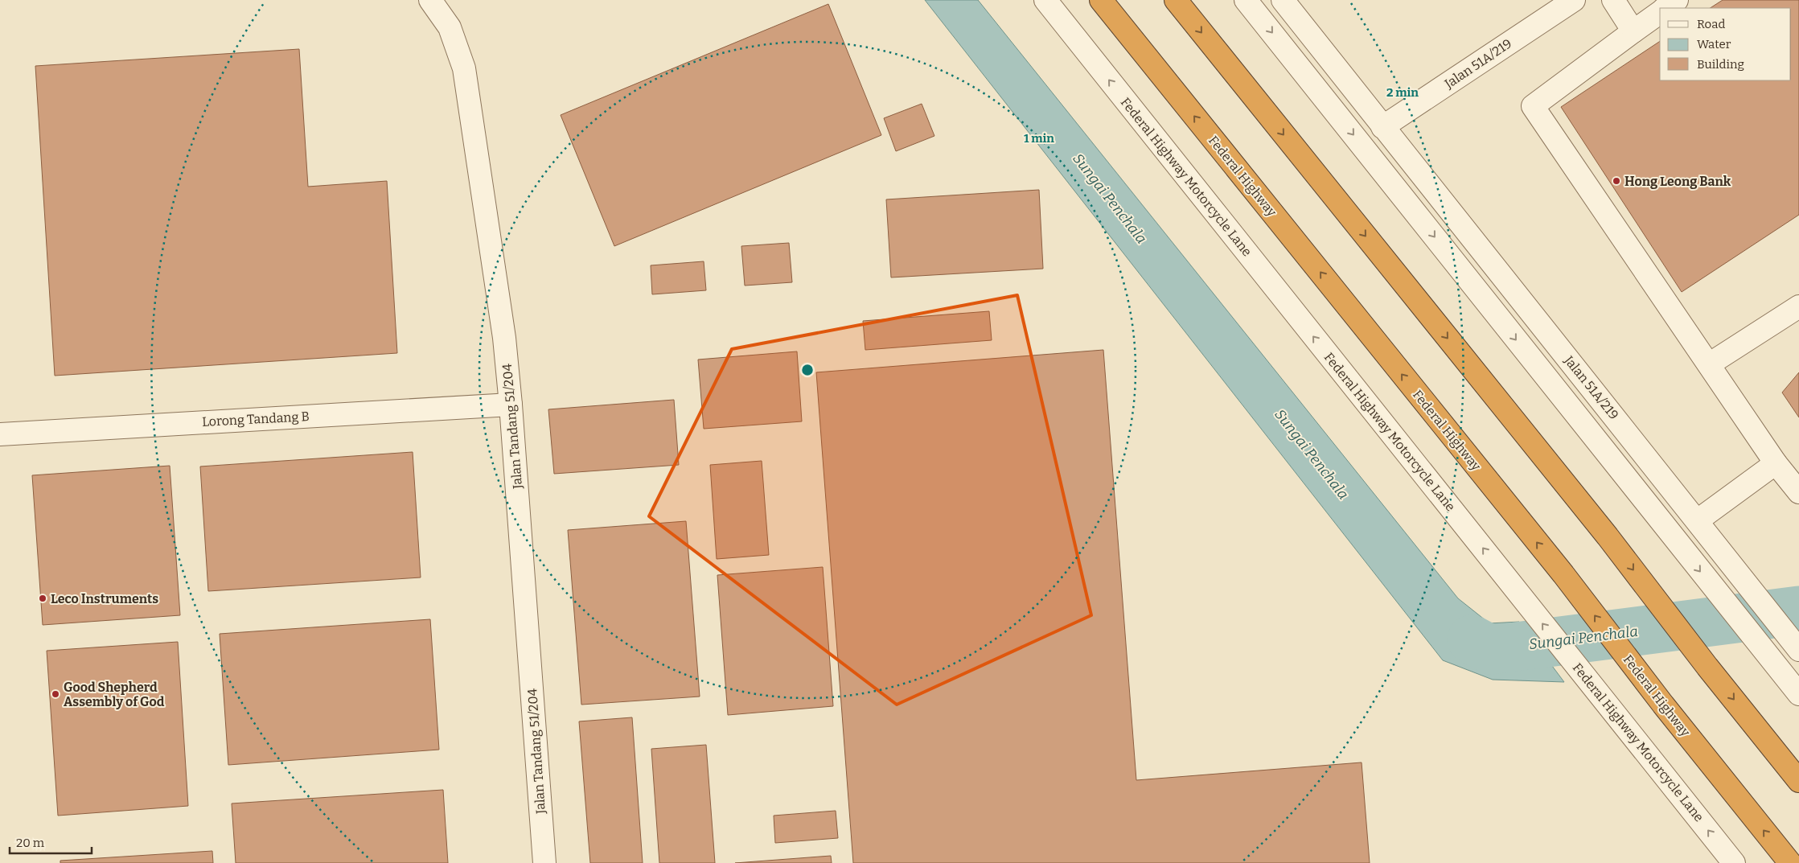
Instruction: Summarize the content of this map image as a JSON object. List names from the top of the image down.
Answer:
{
  "streets": {
    "highway": ["Federal Highway"],
    "street": [
      "Jalan 51A/219",
      "Federal Highway Motorcycle Lane",
      "Lorong Tandang B",
      "Jalan Tandang 51/204"
    ]
  },
  "crossings": [
    ["Lorong Tandang B", "Jalan Tandang 51/204"]
  ],
  "water": ["Sungai Penchala"],
  "places": ["Hong Leong Bank", "Leco Instruments", "Good Shepherd Assembly of God"],
  "legend": ["Road", "Water", "Building"],
  "scale_bar": "20 m",
  "rings": ["2 min", "1 min"]
}
